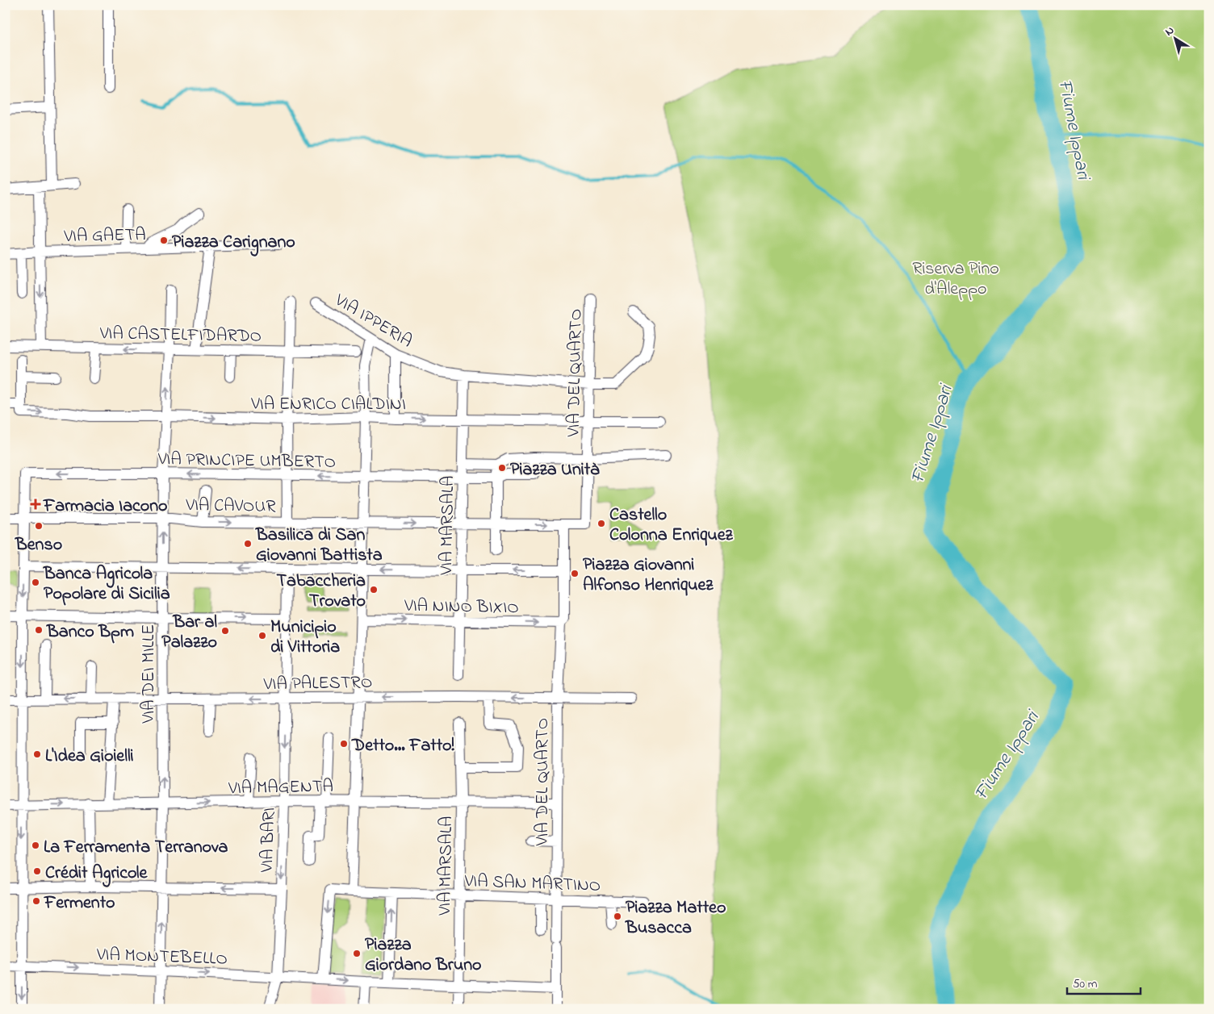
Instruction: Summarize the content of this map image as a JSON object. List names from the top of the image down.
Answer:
{
  "streets": {
    "street": [
      "VIA GAETA",
      "VIA IPPERIA",
      "VIA CASTELFIDARDO",
      "VIA DEL QUARTO",
      "VIA ENRICO CIALDINI",
      "VIA PRINCIPE UMBERTO",
      "VIA CAVOUR",
      "VIA MARSALA",
      "VIA NINO BIXIO",
      "VIA DEI MILLE",
      "VIA PALESTRO",
      "VIA MAGENTA",
      "VIA BARI",
      "VIA SAN MARTINO",
      "VIA MONTEBELLO"
    ]
  },
  "crossings": [
    ["VIA IPPERIA", "VIA DEL QUARTO"],
    ["VIA IPPERIA", "VIA MARSALA"],
    ["VIA CASTELFIDARDO", "VIA DEI MILLE"],
    ["VIA DEL QUARTO", "VIA ENRICO CIALDINI"],
    ["VIA DEL QUARTO", "VIA NINO BIXIO"],
    ["VIA DEL QUARTO", "VIA PALESTRO"],
    ["VIA DEL QUARTO", "VIA MAGENTA"],
    ["VIA DEL QUARTO", "VIA SAN MARTINO"],
    ["VIA ENRICO CIALDINI", "VIA MARSALA"],
    ["VIA ENRICO CIALDINI", "VIA DEI MILLE"],
    ["VIA PRINCIPE UMBERTO", "VIA CAVOUR"],
    ["VIA PRINCIPE UMBERTO", "VIA MARSALA"],
    ["VIA PRINCIPE UMBERTO", "VIA DEI MILLE"],
    ["VIA CAVOUR", "VIA DEI MILLE"],
    ["VIA MARSALA", "VIA NINO BIXIO"],
    ["VIA MARSALA", "VIA MAGENTA"],
    ["VIA MARSALA", "VIA SAN MARTINO"],
    ["VIA DEI MILLE", "VIA PALESTRO"],
    ["VIA DEI MILLE", "VIA MAGENTA"],
    ["VIA DEI MILLE", "VIA MONTEBELLO"],
    ["VIA PALESTRO", "VIA BARI"],
    ["VIA MAGENTA", "VIA BARI"],
    ["VIA BARI", "VIA MONTEBELLO"],
    ["VIA SAN MARTINO", "VIA MONTEBELLO"]
  ],
  "one_way": ["VIA ENRICO CIALDINI", "VIA PRINCIPE UMBERTO"],
  "water": ["Fiume Ippari"],
  "parks": ["Riserva Pino d'Aleppo"],
  "places": {
    "other": [
      "Piazza Carignano",
      "Piazza Unità",
      "Castello Colonna Enriquez",
      "Benso",
      "Basilica di San Giovanni Battista",
      "Piazza Giovanni Alfonso Henriquez",
      "Banca Agricola Popolare di Sicilia",
      "Tabaccheria Trovato",
      "Banco Bpm",
      "Bar al Palazzo",
      "Municipio di Vittoria",
      "Detto... Fatto!",
      "L'Idea Gioielli",
      "La Ferramenta Terranova",
      "Crédit Agricole",
      "Fermento",
      "Piazza Matteo Busacca",
      "Piazza Giordano Bruno"
    ],
    "health": ["Farmacia Iacono"]
  },
  "scale_bar": "50 m",
  "north": "top left"
}
